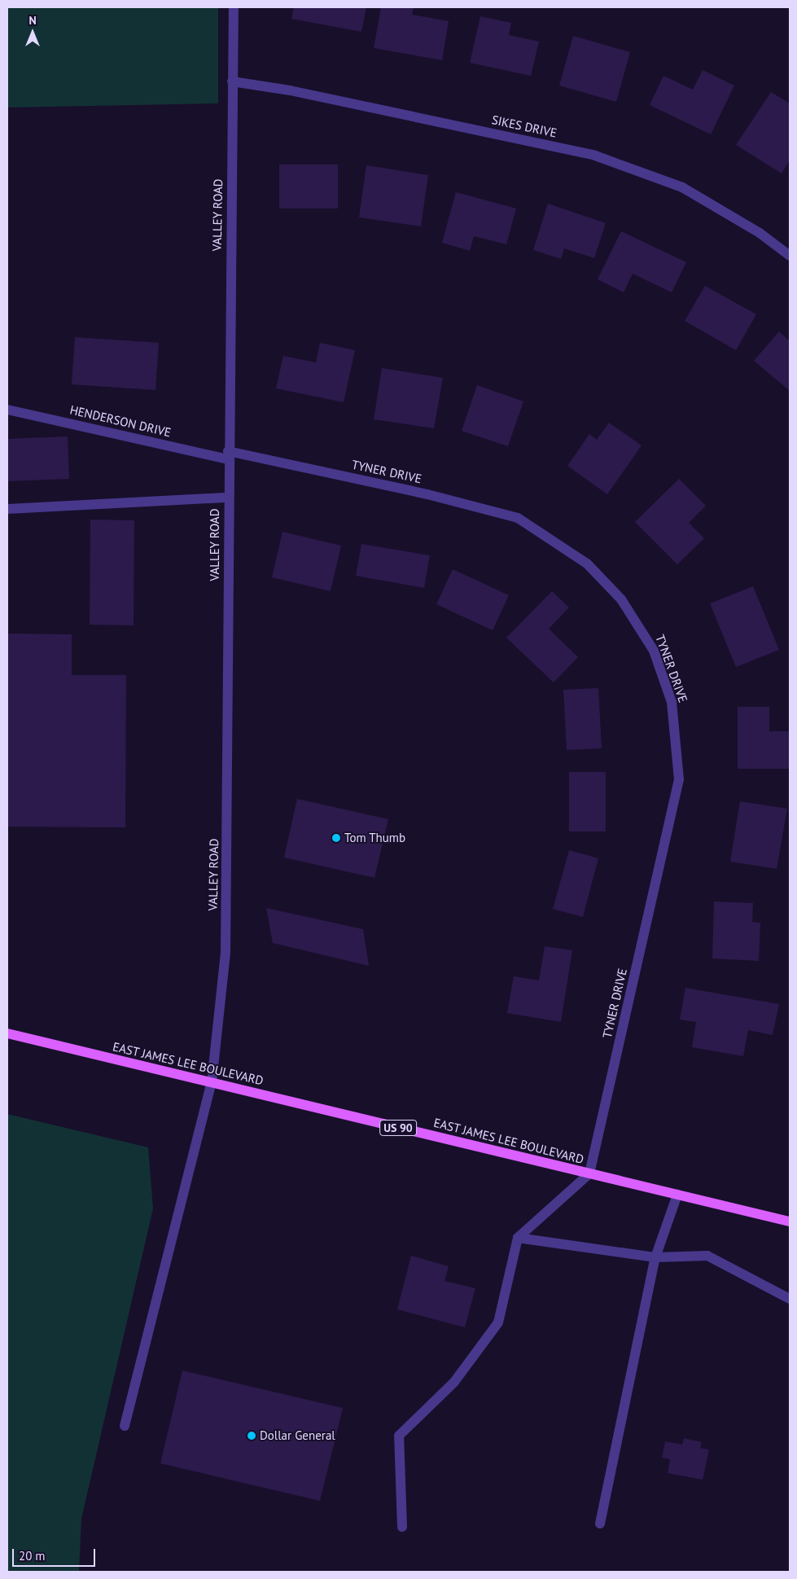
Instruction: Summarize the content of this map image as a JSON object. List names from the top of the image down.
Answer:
{
  "streets": {
    "main road": ["EAST JAMES LEE BOULEVARD", "US 90"],
    "street": [
      "SIKES DRIVE",
      "VALLEY ROAD",
      "HENDERSON DRIVE",
      "TYNER DRIVE"
    ]
  },
  "crossings": [
    ["SIKES DRIVE", "VALLEY ROAD"],
    ["VALLEY ROAD", "HENDERSON DRIVE"],
    ["VALLEY ROAD", "TYNER DRIVE"],
    ["VALLEY ROAD", "EAST JAMES LEE BOULEVARD"],
    ["HENDERSON DRIVE", "TYNER DRIVE"],
    ["TYNER DRIVE", "EAST JAMES LEE BOULEVARD"]
  ],
  "places": ["Tom Thumb", "Dollar General"],
  "scale_bar": "20 m",
  "north": "top"
}
